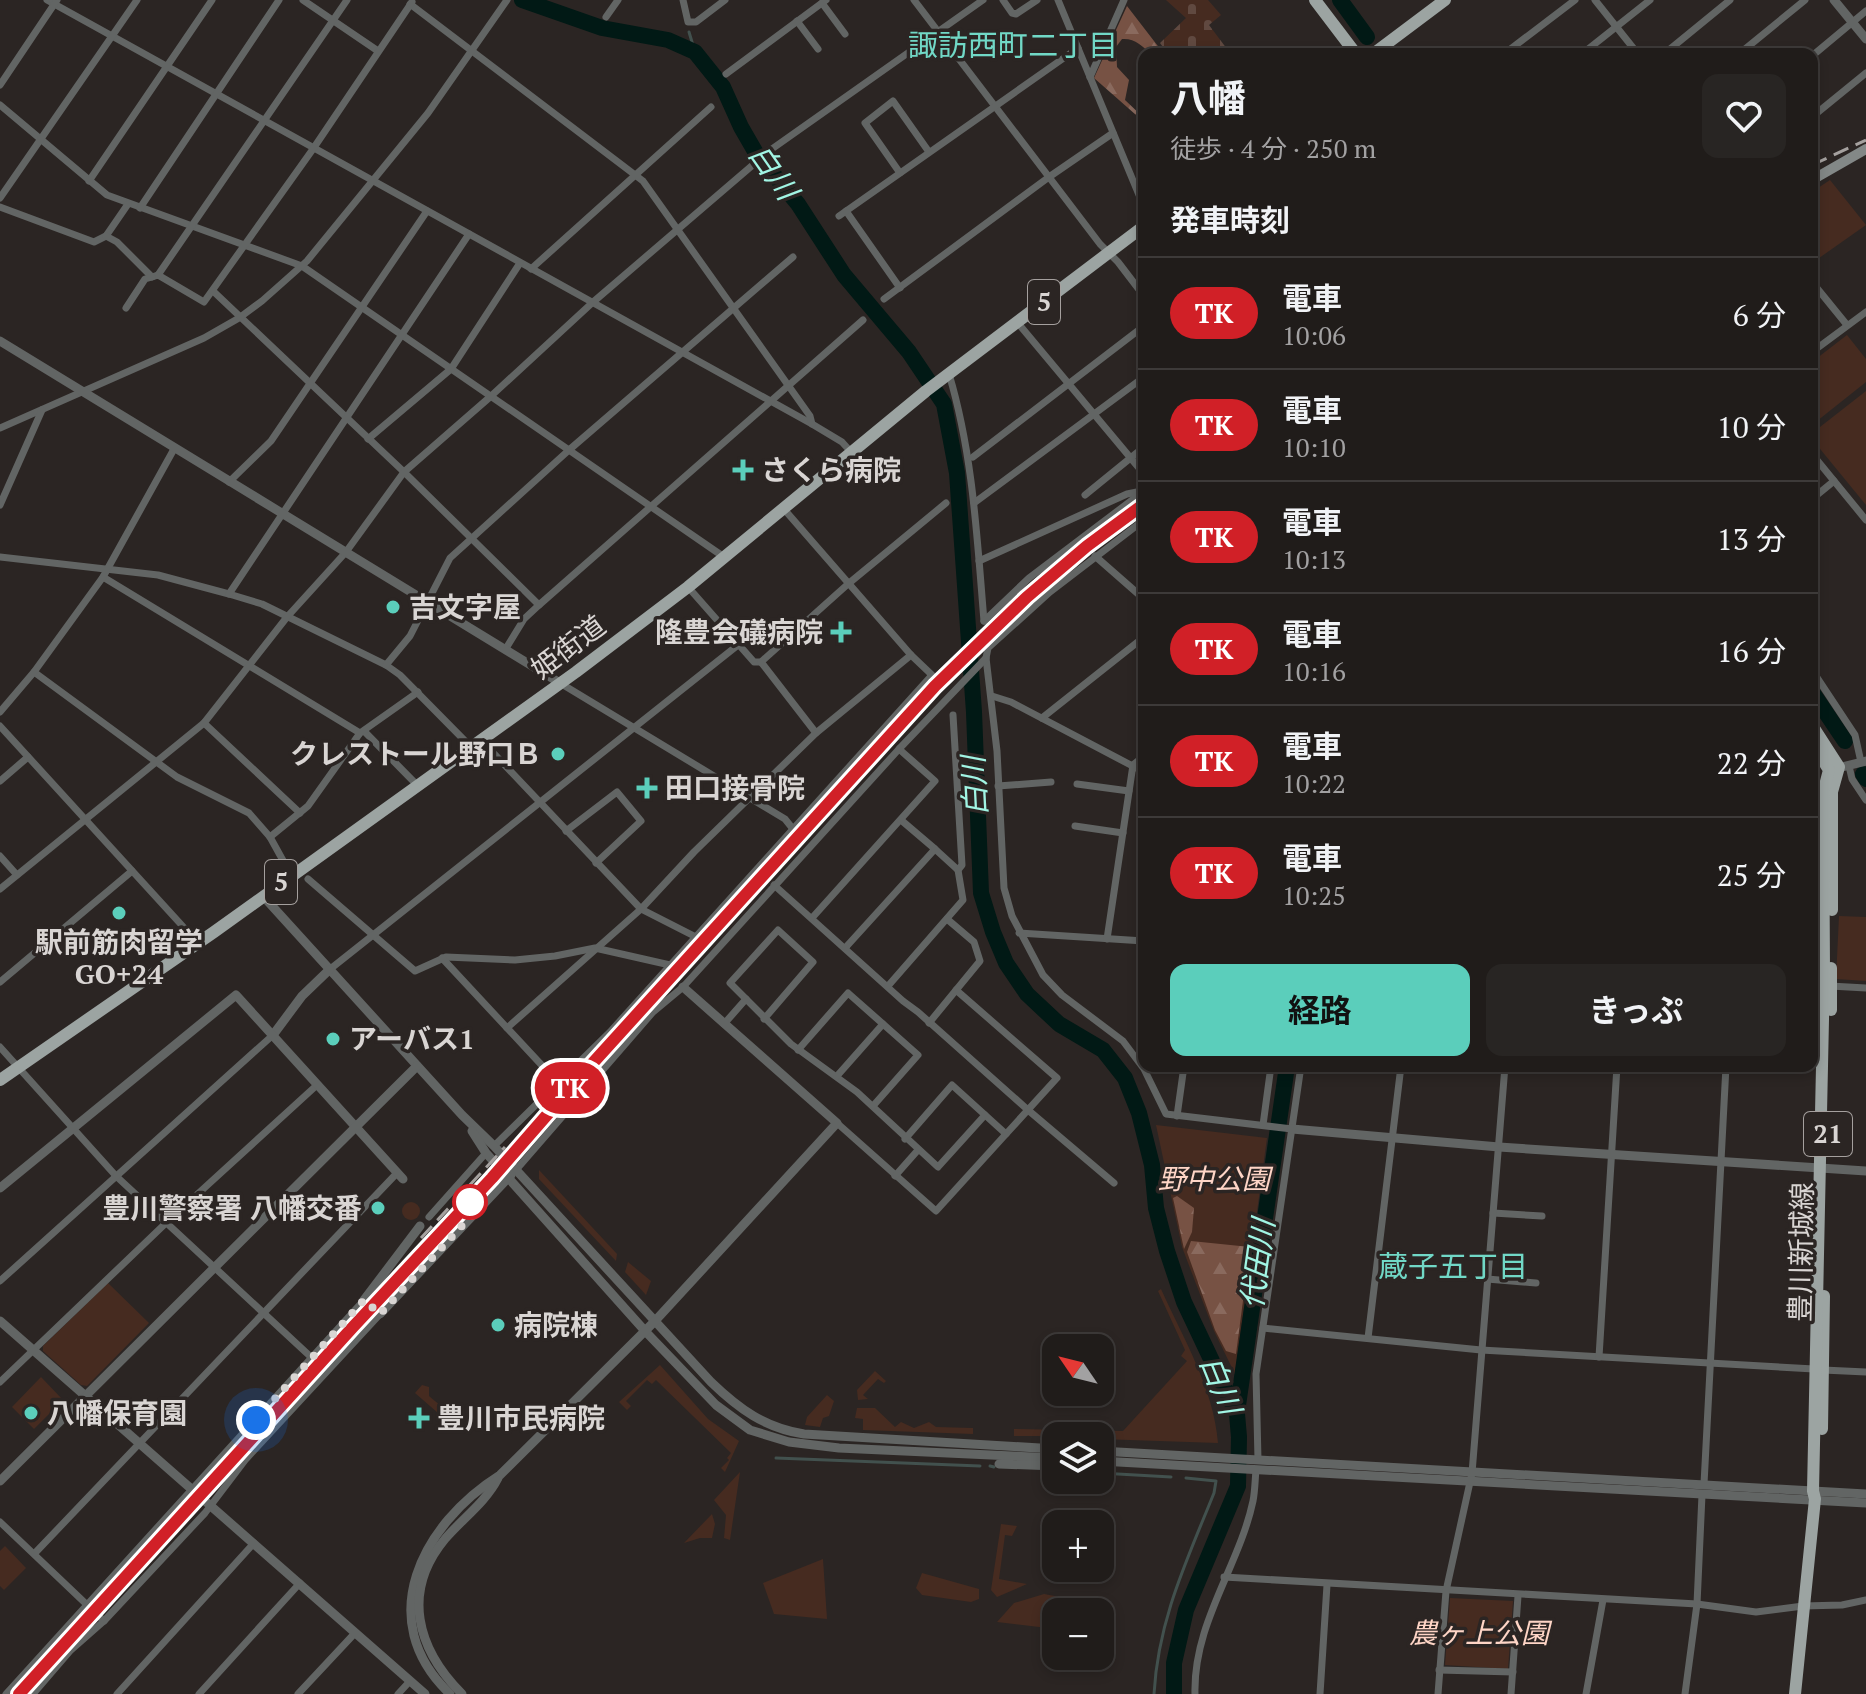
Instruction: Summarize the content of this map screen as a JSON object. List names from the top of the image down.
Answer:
{
  "streets": {
    "main road": [
      "5",
      "姫街道",
      "21",
      "豊川新城線"
    ]
  },
  "districts": ["諏訪西町二丁目", "蔵子五丁目"],
  "water": ["白川", "代田川"],
  "parks": ["野中公園", "農ヶ上公園"],
  "places": {
    "health": [
      "さくら病院",
      "隆豊会礒病院",
      "田口接骨院",
      "豊川市民病院"
    ],
    "other": [
      "吉文字屋",
      "クレストール野口Ｂ",
      "駅前筋肉留学 GO+24",
      "アーバス1",
      "豊川警察署 八幡交番",
      "病院棟",
      "八幡保育園"
    ]
  },
  "north": "top left",
  "page": {
    "on_map": "TK",
    "heading": [
      ["八幡", "徒歩 · 4 分 · 250 m"],
      "発車時刻"
    ],
    "list": [
      {
        "mark": "TK",
        "name": "電車",
        "note": "10:06",
        "value": "6 分"
      },
      {
        "mark": "TK",
        "name": "電車",
        "note": "10:10",
        "value": "10 分"
      },
      {
        "mark": "TK",
        "name": "電車",
        "note": "10:13",
        "value": "13 分"
      },
      {
        "mark": "TK",
        "name": "電車",
        "note": "10:16",
        "value": "16 分"
      },
      {
        "mark": "TK",
        "name": "電車",
        "note": "10:22",
        "value": "22 分"
      },
      {
        "mark": "TK",
        "name": "電車",
        "note": "10:25",
        "value": "25 分"
      }
    ],
    "buttons": ["経路", "きっぷ"],
    "map_buttons": ["+", "−"]
  }
}
